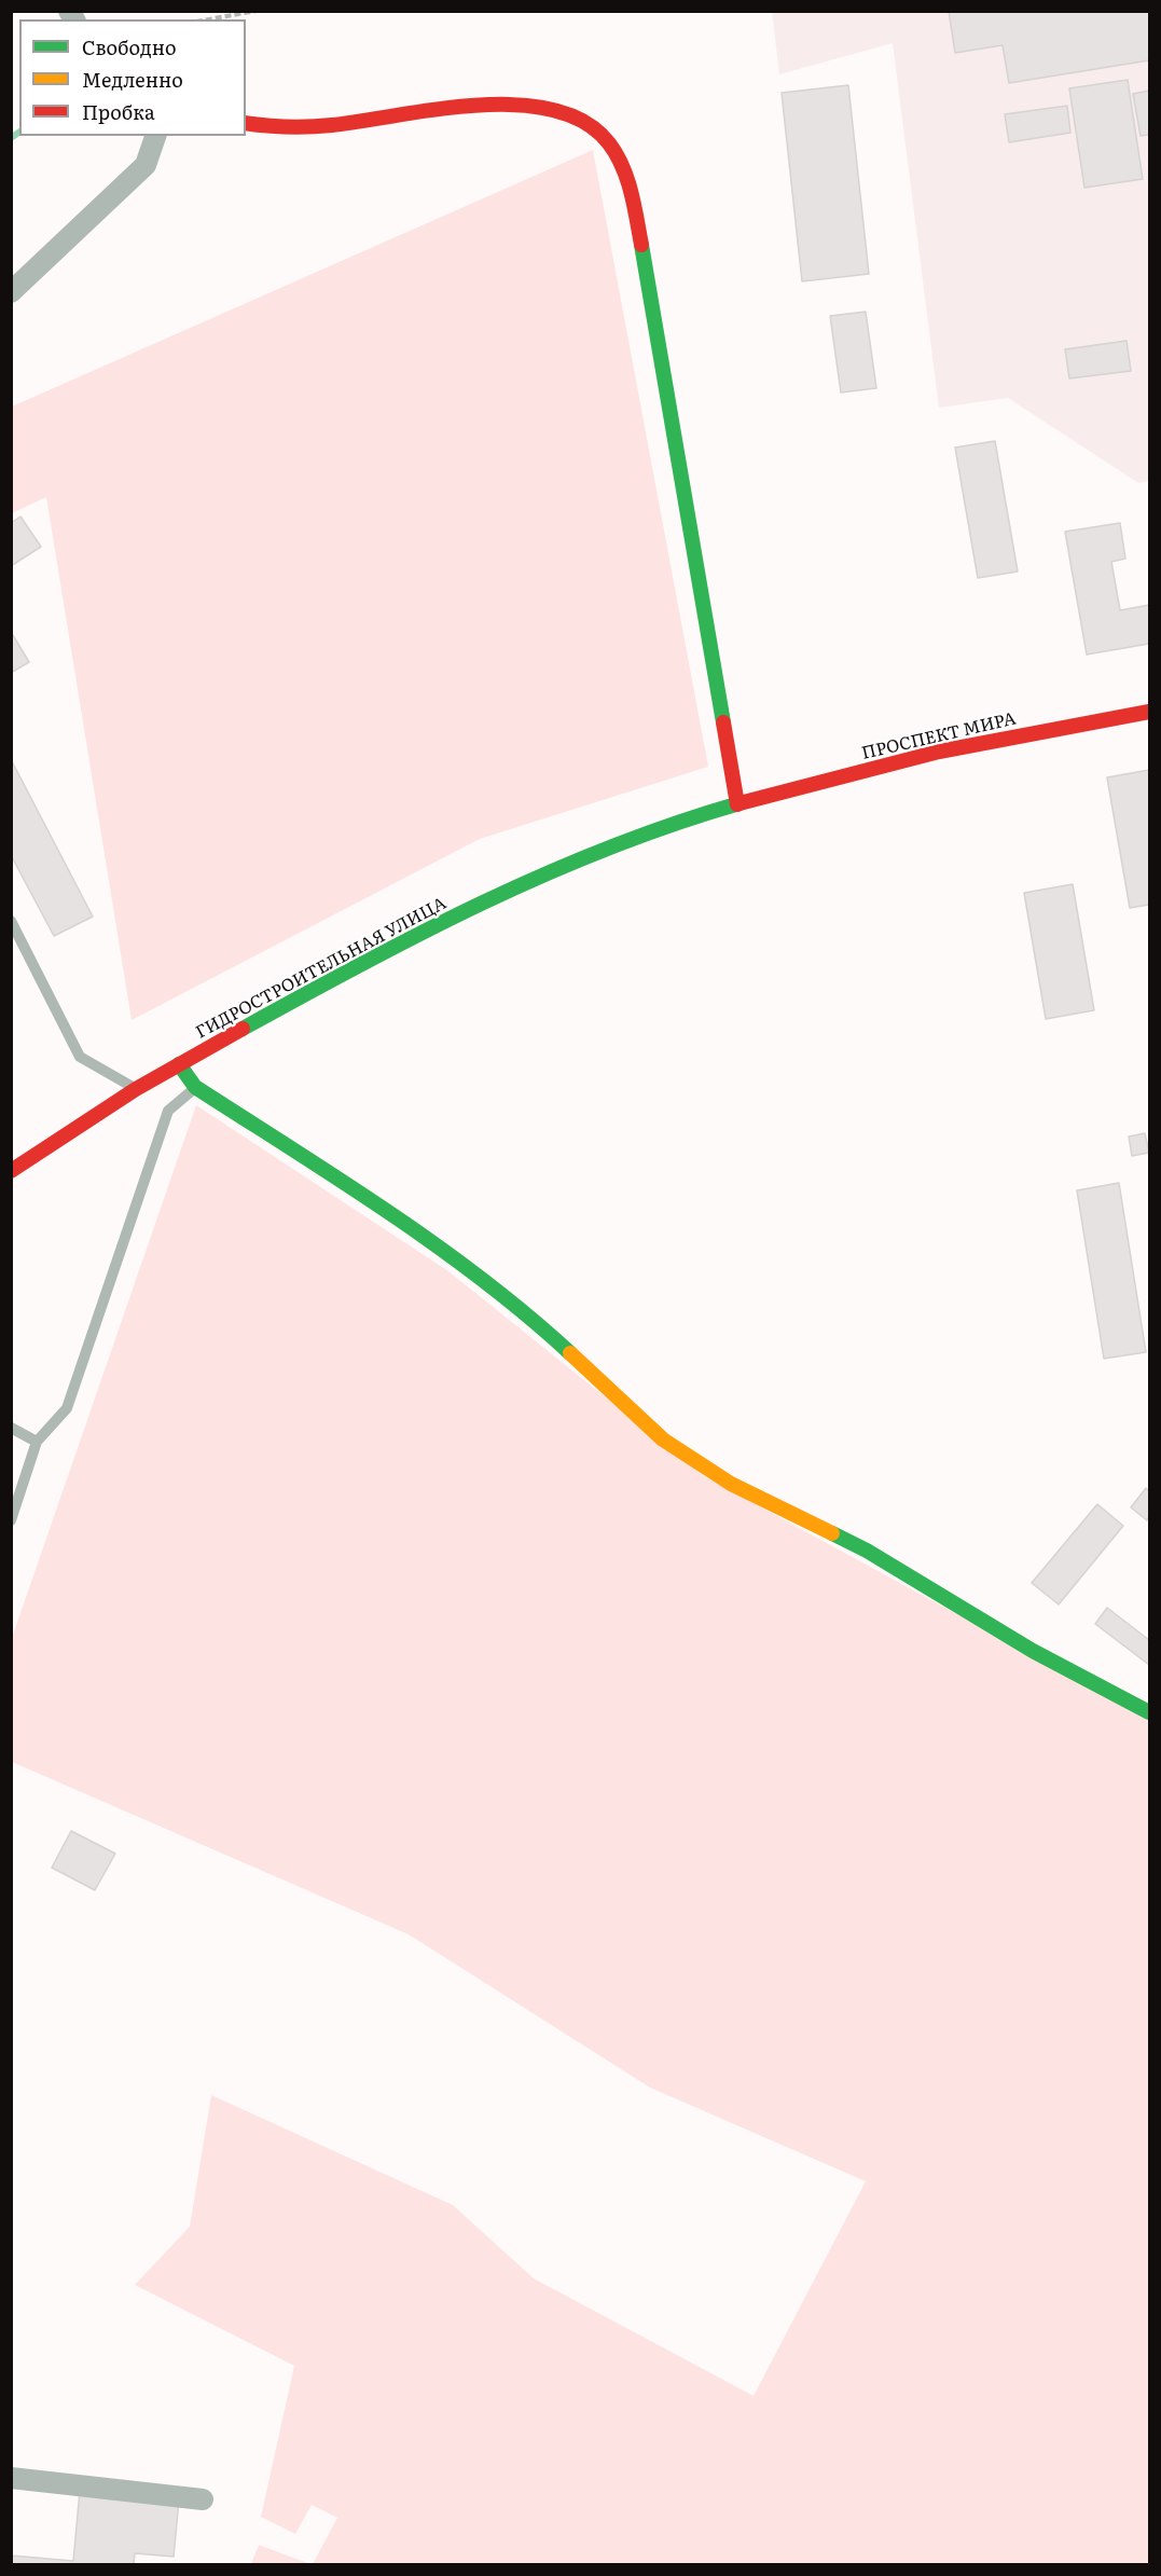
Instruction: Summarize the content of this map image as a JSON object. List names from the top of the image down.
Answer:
{
  "streets": {
    "street": ["ПРОСПЕКТ МИРА", "ГИДРОСТРОИТЕЛЬНАЯ УЛИЦА"]
  },
  "crossings": [
    ["ПРОСПЕКТ МИРА", "ГИДРОСТРОИТЕЛЬНАЯ УЛИЦА"]
  ],
  "legend": ["Свободно", "Медленно", "Пробка"]
}
